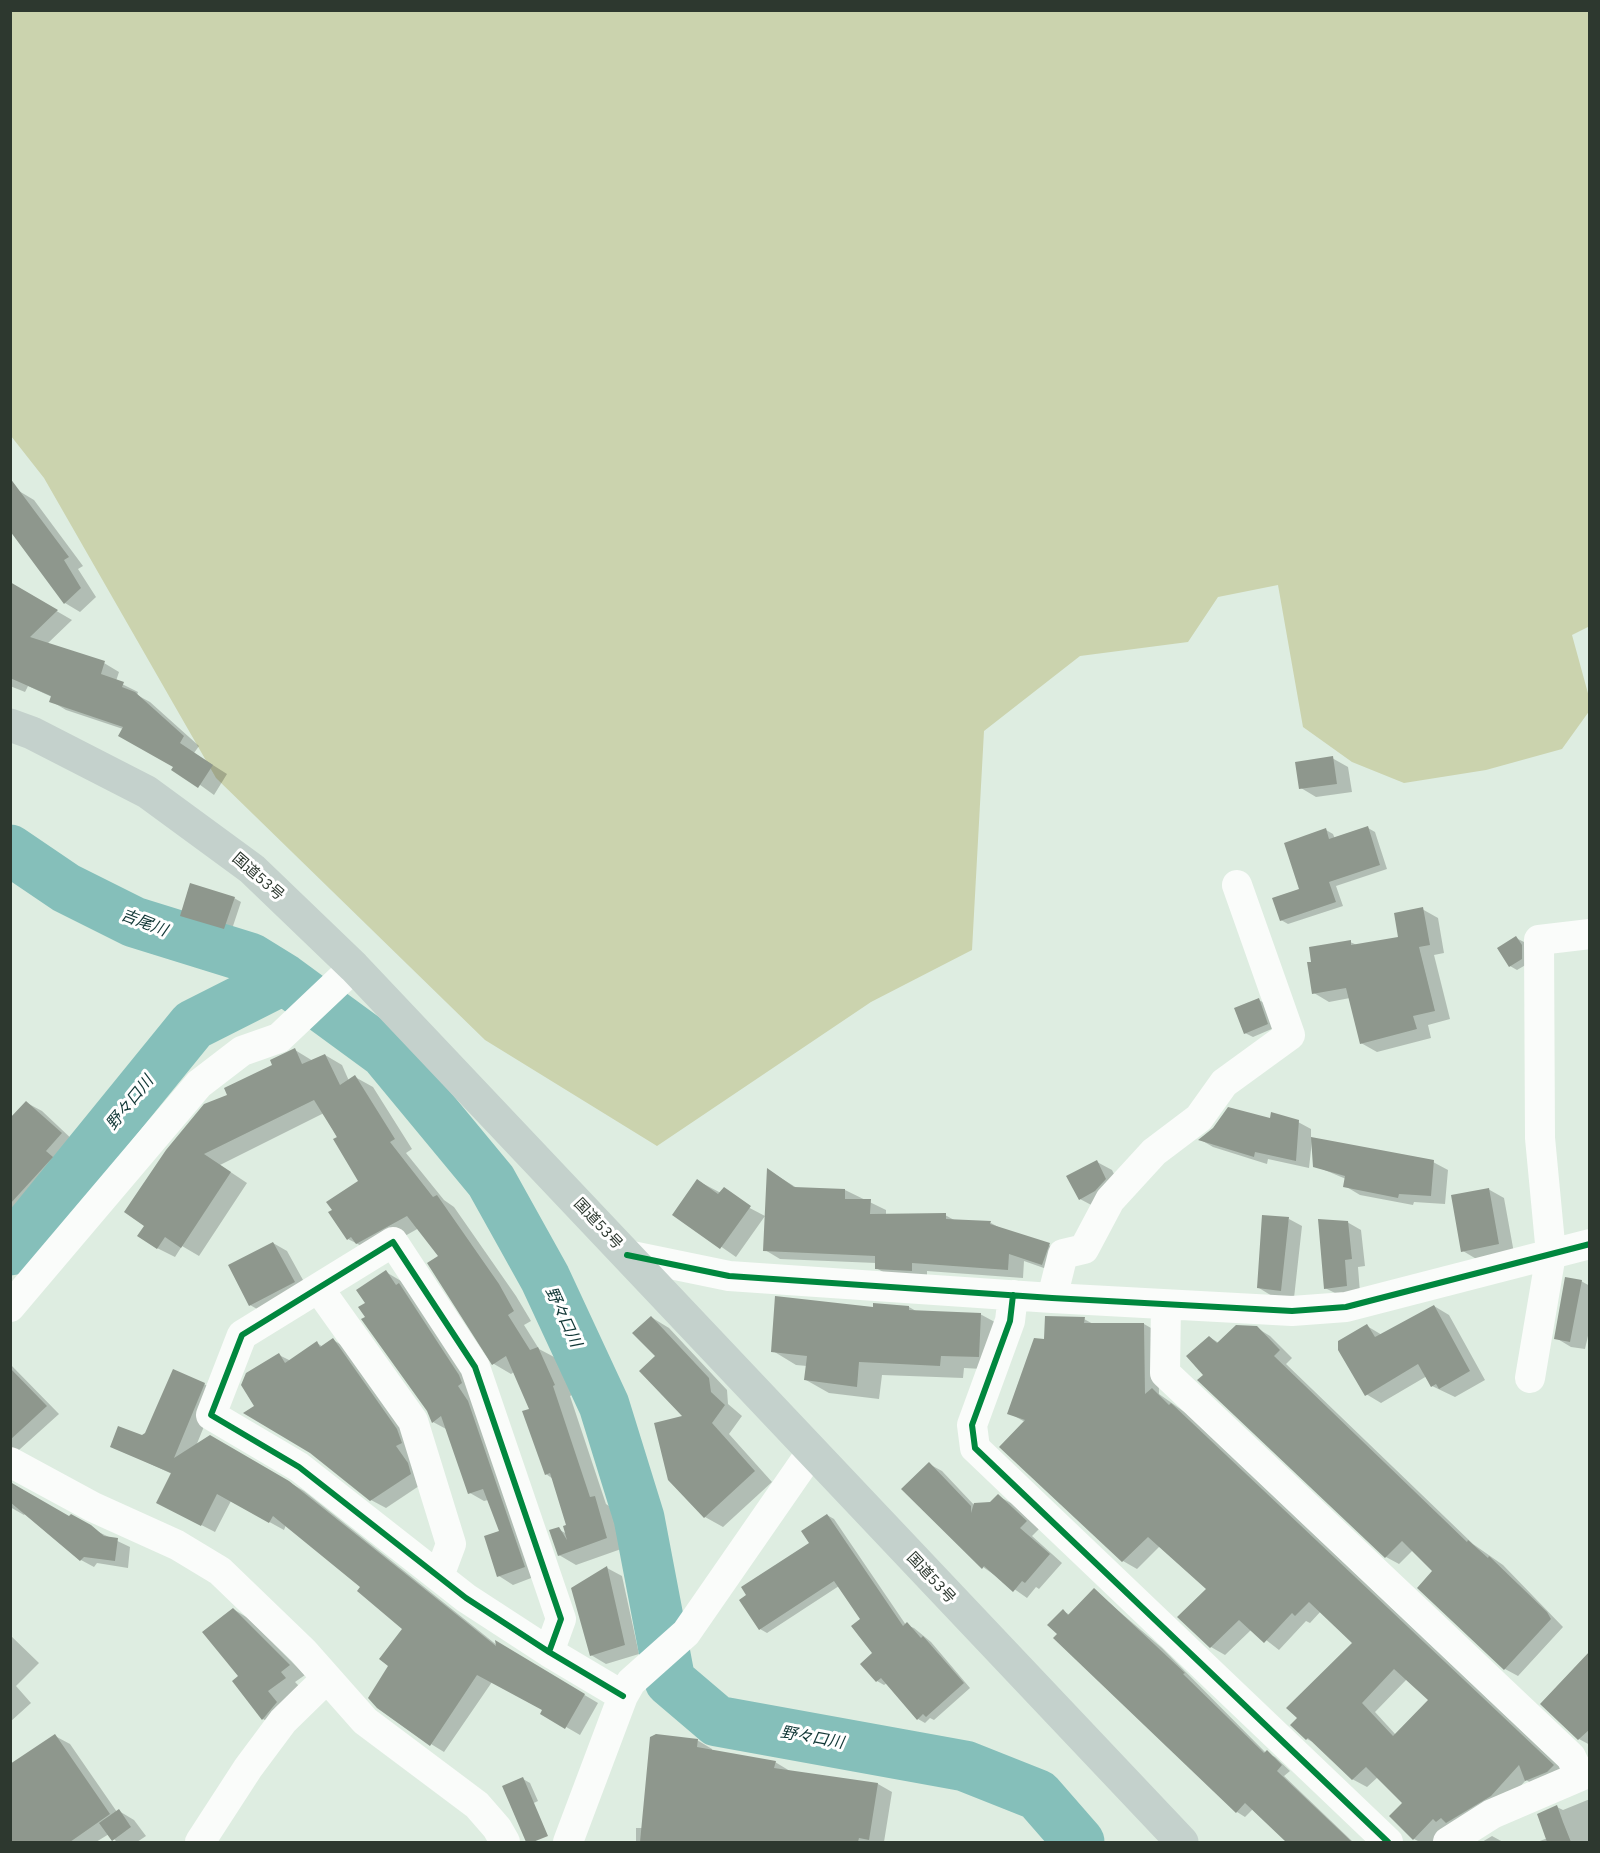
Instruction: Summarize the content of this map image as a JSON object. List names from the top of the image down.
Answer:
{
  "streets": {
    "highway": ["国道53号"]
  },
  "water": ["吉尾川", "野々口川"]
}
